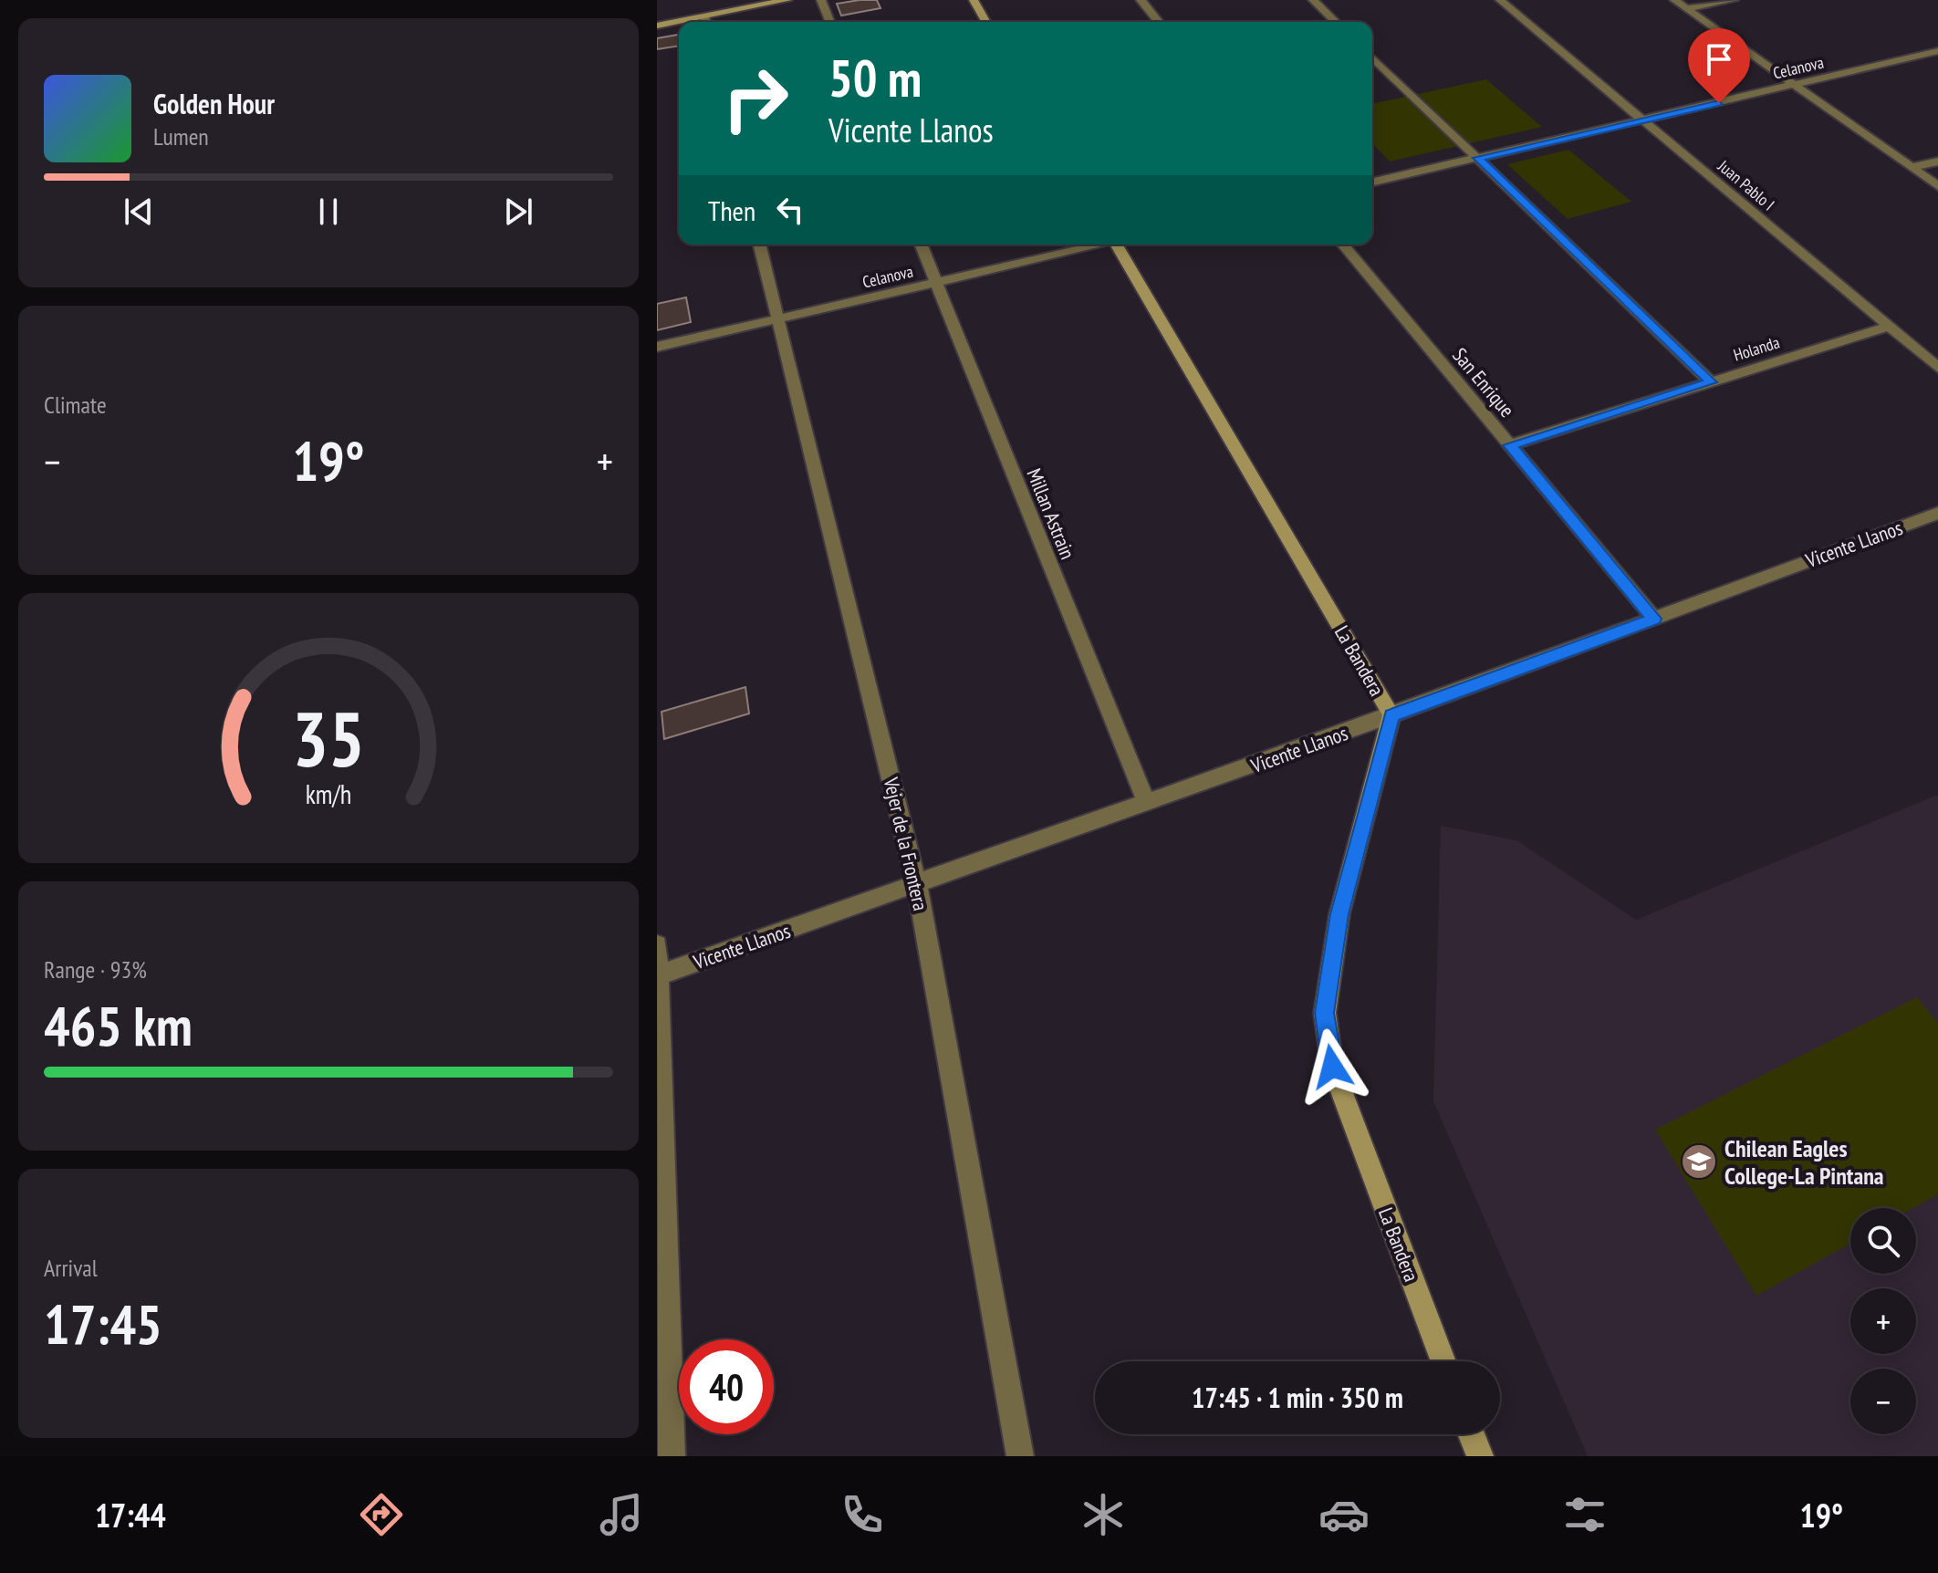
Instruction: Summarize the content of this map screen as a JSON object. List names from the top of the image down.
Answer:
{
  "streets": {
    "street": [
      "Celanova",
      "Juan Pablo I",
      "Holanda",
      "San Enrique",
      "Millan Astrain",
      "Vicente Llanos",
      "La Bandera",
      "Vejer de la Frontera"
    ]
  },
  "crossings": [
    ["Celanova", "Juan Pablo I"],
    ["Celanova", "Millan Astrain"],
    ["Celanova", "Vejer de la Frontera"],
    ["Juan Pablo I", "Holanda"],
    ["Holanda", "San Enrique"],
    ["San Enrique", "Vicente Llanos"],
    ["Millan Astrain", "Vicente Llanos"],
    ["Vicente Llanos", "La Bandera"],
    ["Vicente Llanos", "Vejer de la Frontera"]
  ],
  "places": {
    "school or university": ["Chilean Eagles College-La Pintana"]
  },
  "page": {
    "turn": ["50 m", "Vicente Llanos"],
    "song": ["Golden Hour", "Lumen"],
    "then": "Then",
    "tile": [
      "Climate",
      ["Range · 93%", "465 km"],
      ["Arrival", "17:45"]
    ],
    "heat": ["−", "19°", "+"],
    "map_buttons": ["+", "−"],
    "limit": "40",
    "trip": "17:45 · 1 min · 350 m",
    "tabs": ["17:44", "19°"],
    "gauge": ["35", "km/h"]
  }
}
